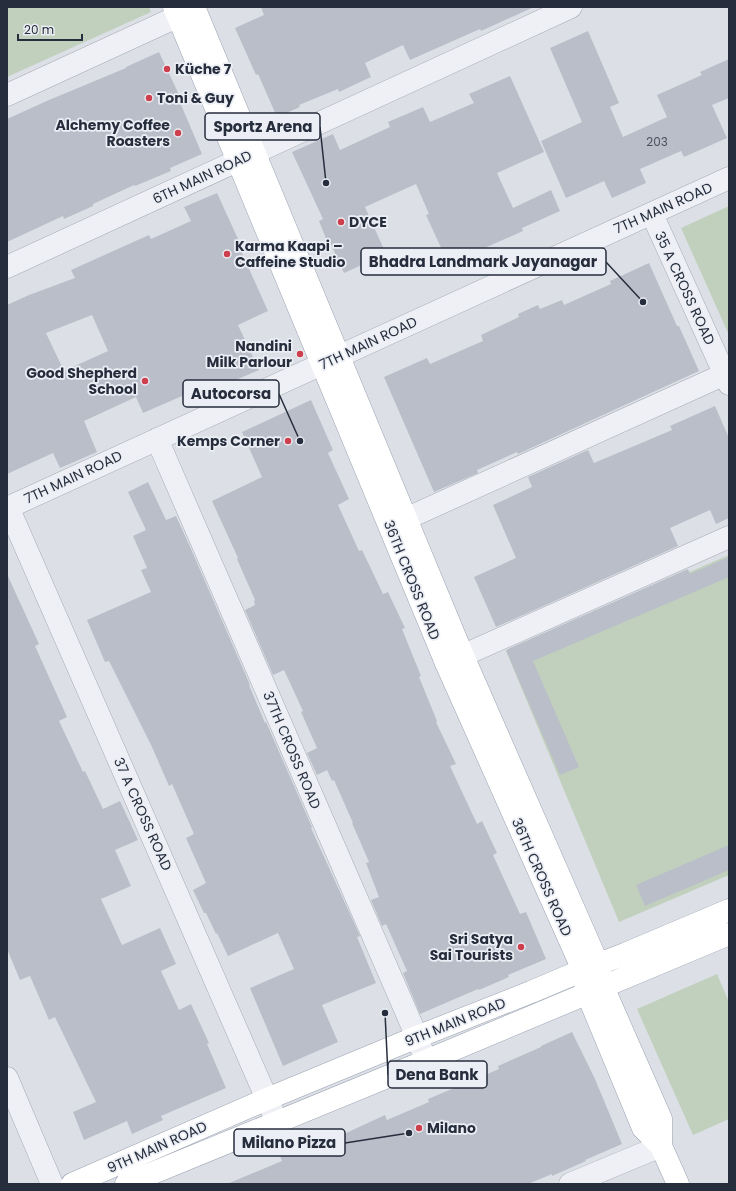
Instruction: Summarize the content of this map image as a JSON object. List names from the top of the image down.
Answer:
{
  "streets": {
    "main road": ["36TH CROSS ROAD", "9TH MAIN ROAD"],
    "street": [
      "6TH MAIN ROAD",
      "7TH MAIN ROAD",
      "35 A CROSS ROAD",
      "37TH CROSS ROAD",
      "37 A CROSS ROAD"
    ]
  },
  "crossings": [
    ["6TH MAIN ROAD", "36TH CROSS ROAD"],
    ["7TH MAIN ROAD", "35 A CROSS ROAD"],
    ["7TH MAIN ROAD", "36TH CROSS ROAD"],
    ["7TH MAIN ROAD", "37TH CROSS ROAD"],
    ["7TH MAIN ROAD", "37 A CROSS ROAD"],
    ["36TH CROSS ROAD", "9TH MAIN ROAD"],
    ["37TH CROSS ROAD", "9TH MAIN ROAD"],
    ["37 A CROSS ROAD", "9TH MAIN ROAD"]
  ],
  "places": [
    "Küche 7",
    "Toni & Guy",
    "Alchemy Coffee Roasters",
    "Sportz Arena",
    "DYCE",
    "Karma Kaapi – Caffeine Studio",
    "Bhadra Landmark Jayanagar",
    "Nandini Milk Parlour",
    "Good Shepherd School",
    "Kemps Corner",
    "Autocorsa",
    "Sri Satya Sai Tourists",
    "Dena Bank",
    "Milano",
    "Milano Pizza"
  ],
  "house_numbers": ["203"],
  "scale_bar": "20 m"
}
